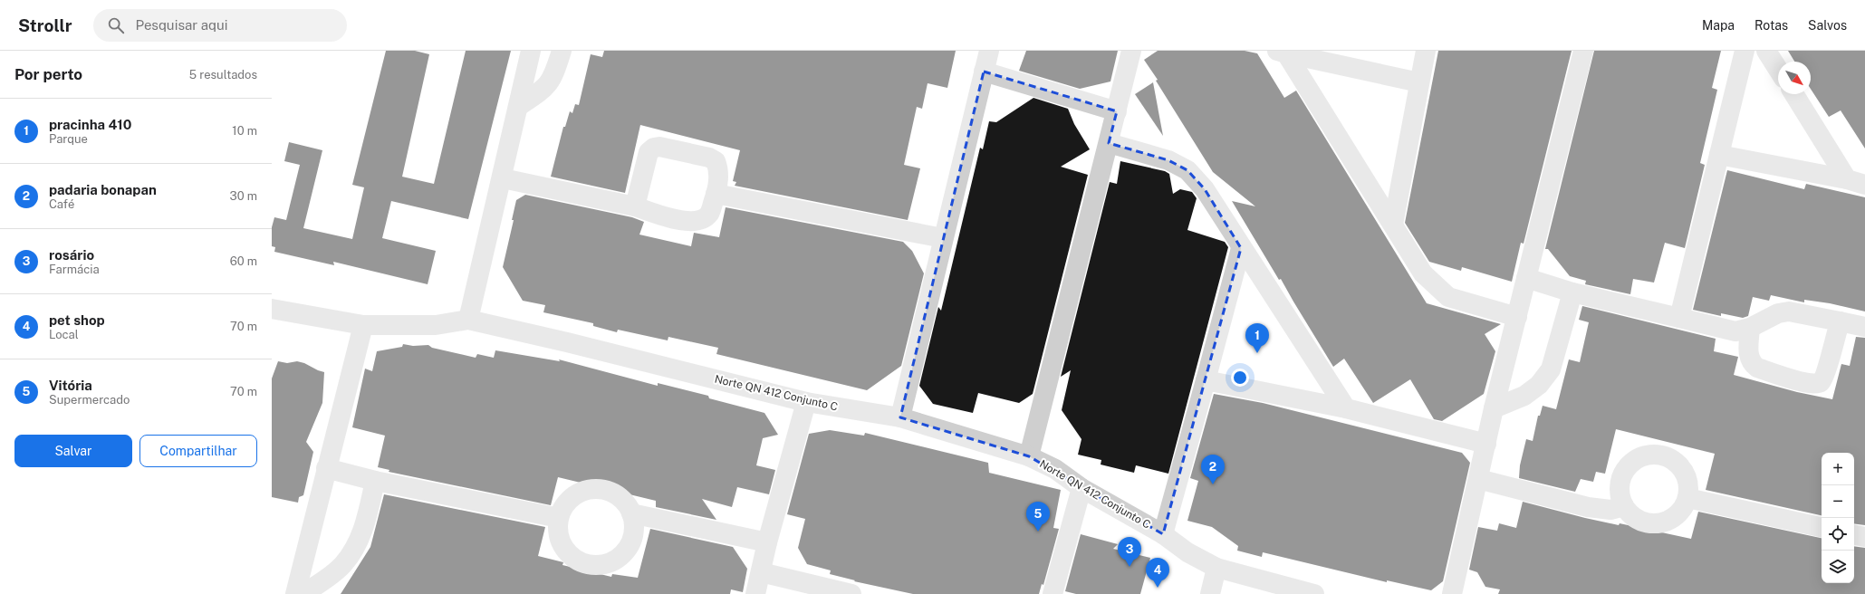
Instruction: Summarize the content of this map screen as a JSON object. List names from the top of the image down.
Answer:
{
  "streets": {
    "street": ["Norte QN 412 Conjunto C"]
  },
  "north": "bottom right",
  "page": {
    "header": "Strollr",
    "search": "Pesquisar aqui",
    "nav": ["Mapa", "Rotas", "Salvos"],
    "heading": ["Por perto", "5 resultados"],
    "list": [
      {
        "mark": "1",
        "name": "pracinha 410",
        "note": "Parque",
        "value": "10 m"
      },
      {
        "mark": "2",
        "name": "padaria bonapan",
        "note": "Café",
        "value": "30 m"
      },
      {
        "mark": "3",
        "name": "rosário",
        "note": "Farmácia",
        "value": "60 m"
      },
      {
        "mark": "4",
        "name": "pet shop",
        "note": "Local",
        "value": "70 m"
      },
      {
        "mark": "5",
        "name": "Vitória",
        "note": "Supermercado",
        "value": "70 m"
      }
    ],
    "pins": [
      "1",
      "2",
      "5",
      "3",
      "4"
    ],
    "buttons": ["Salvar", "Compartilhar"],
    "map_buttons": ["+", "−"]
  }
}
